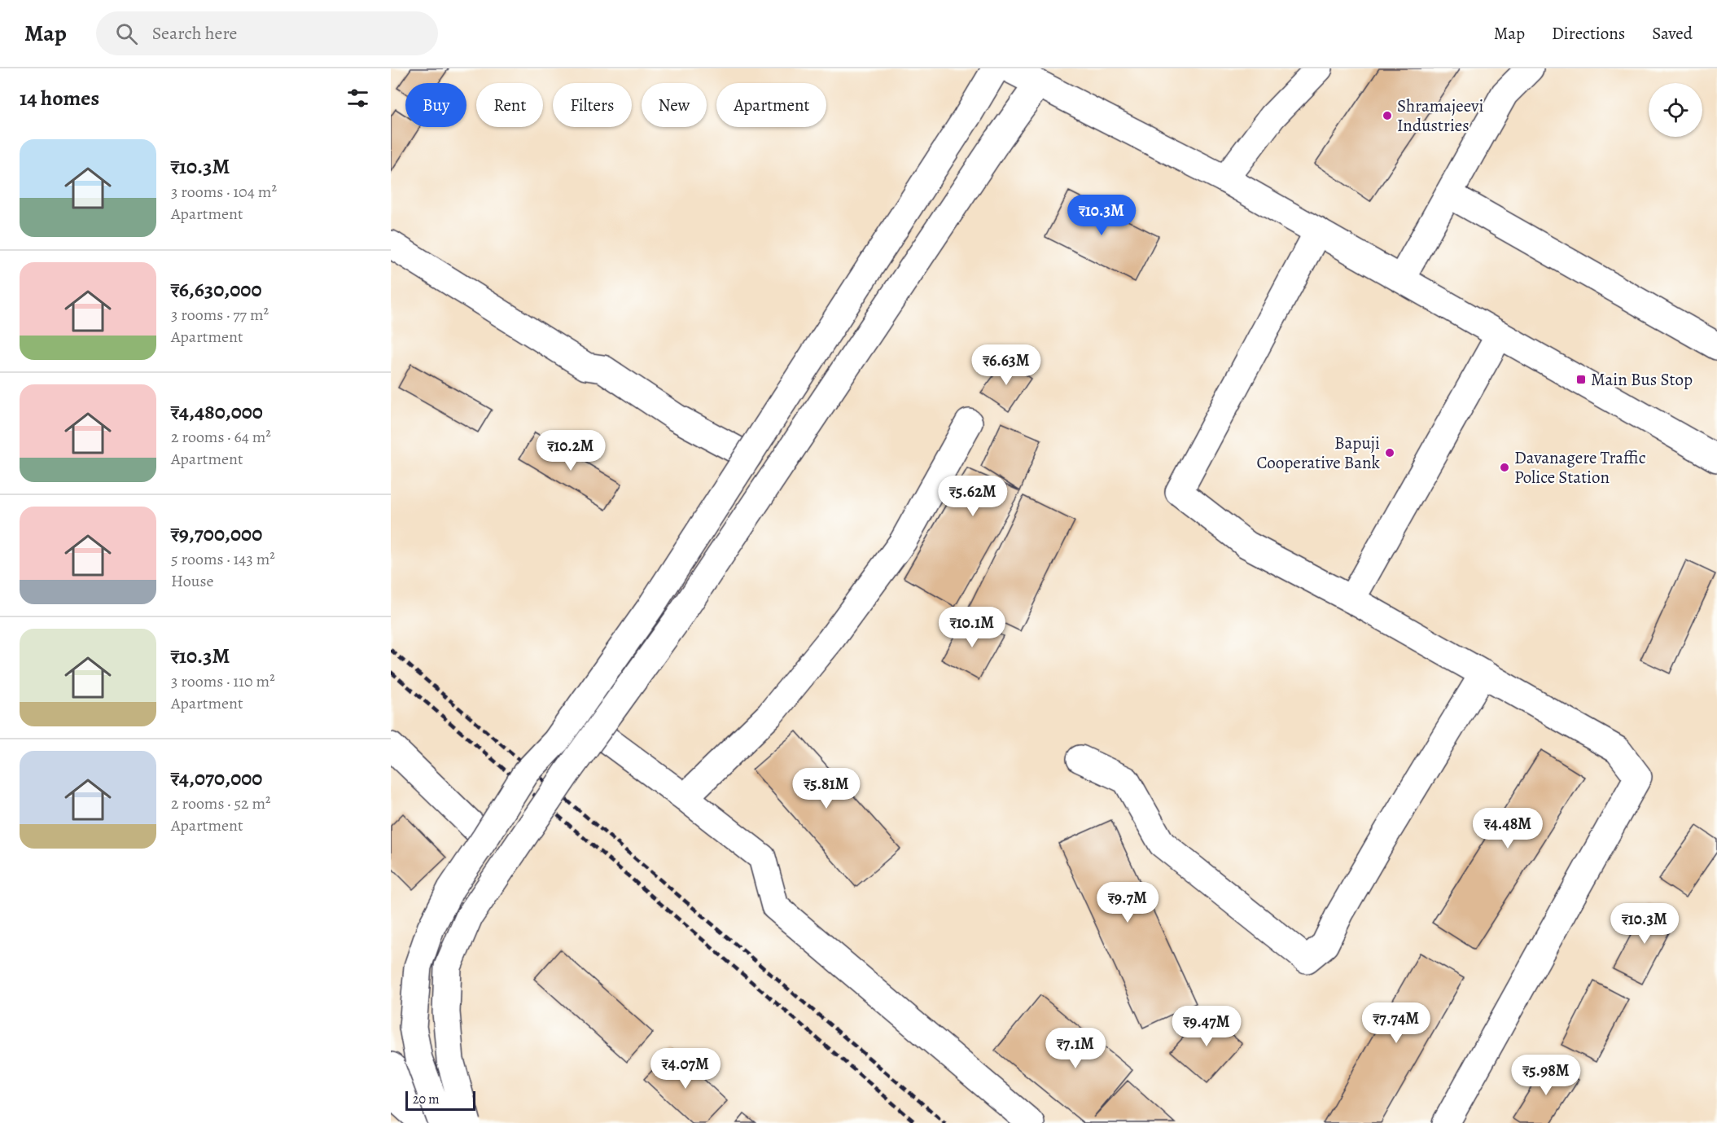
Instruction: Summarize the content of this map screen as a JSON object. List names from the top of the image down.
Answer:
{
  "places": {
    "other": ["Shramajeevi Industries", "Bapuji Cooperative Bank", "Davanagere Traffic Police Station"],
    "transit": ["Main Bus Stop"]
  },
  "scale_bar": "20 m",
  "page": {
    "header": "Map",
    "search": "Search here",
    "nav": ["Map", "Directions", "Saved"],
    "heading": "14 homes",
    "chip": [
      "Buy",
      "Rent",
      "Filters",
      "New",
      "Apartment"
    ],
    "list": [
      {
        "name": "₹10.3M",
        "note": "3 rooms · 104 m² · Apartment"
      },
      {
        "name": "₹6,630,000",
        "note": "3 rooms · 77 m² · Apartment"
      },
      {
        "name": "₹4,480,000",
        "note": "2 rooms · 64 m² · Apartment"
      },
      {
        "name": "₹9,700,000",
        "note": "5 rooms · 143 m² · House"
      },
      {
        "name": "₹10.3M",
        "note": "3 rooms · 110 m² · Apartment"
      },
      {
        "name": "₹4,070,000",
        "note": "2 rooms · 52 m² · Apartment"
      }
    ],
    "price": [
      "₹10.3M",
      "₹6.63M",
      "₹10.2M",
      "₹5.62M",
      "₹10.1M",
      "₹5.81M",
      "₹4.48M",
      "₹9.7M",
      "₹10.3M",
      "₹7.74M",
      "₹9.47M",
      "₹7.1M",
      "₹4.07M",
      "₹5.98M"
    ],
    "scale": "20 m"
  }
}
